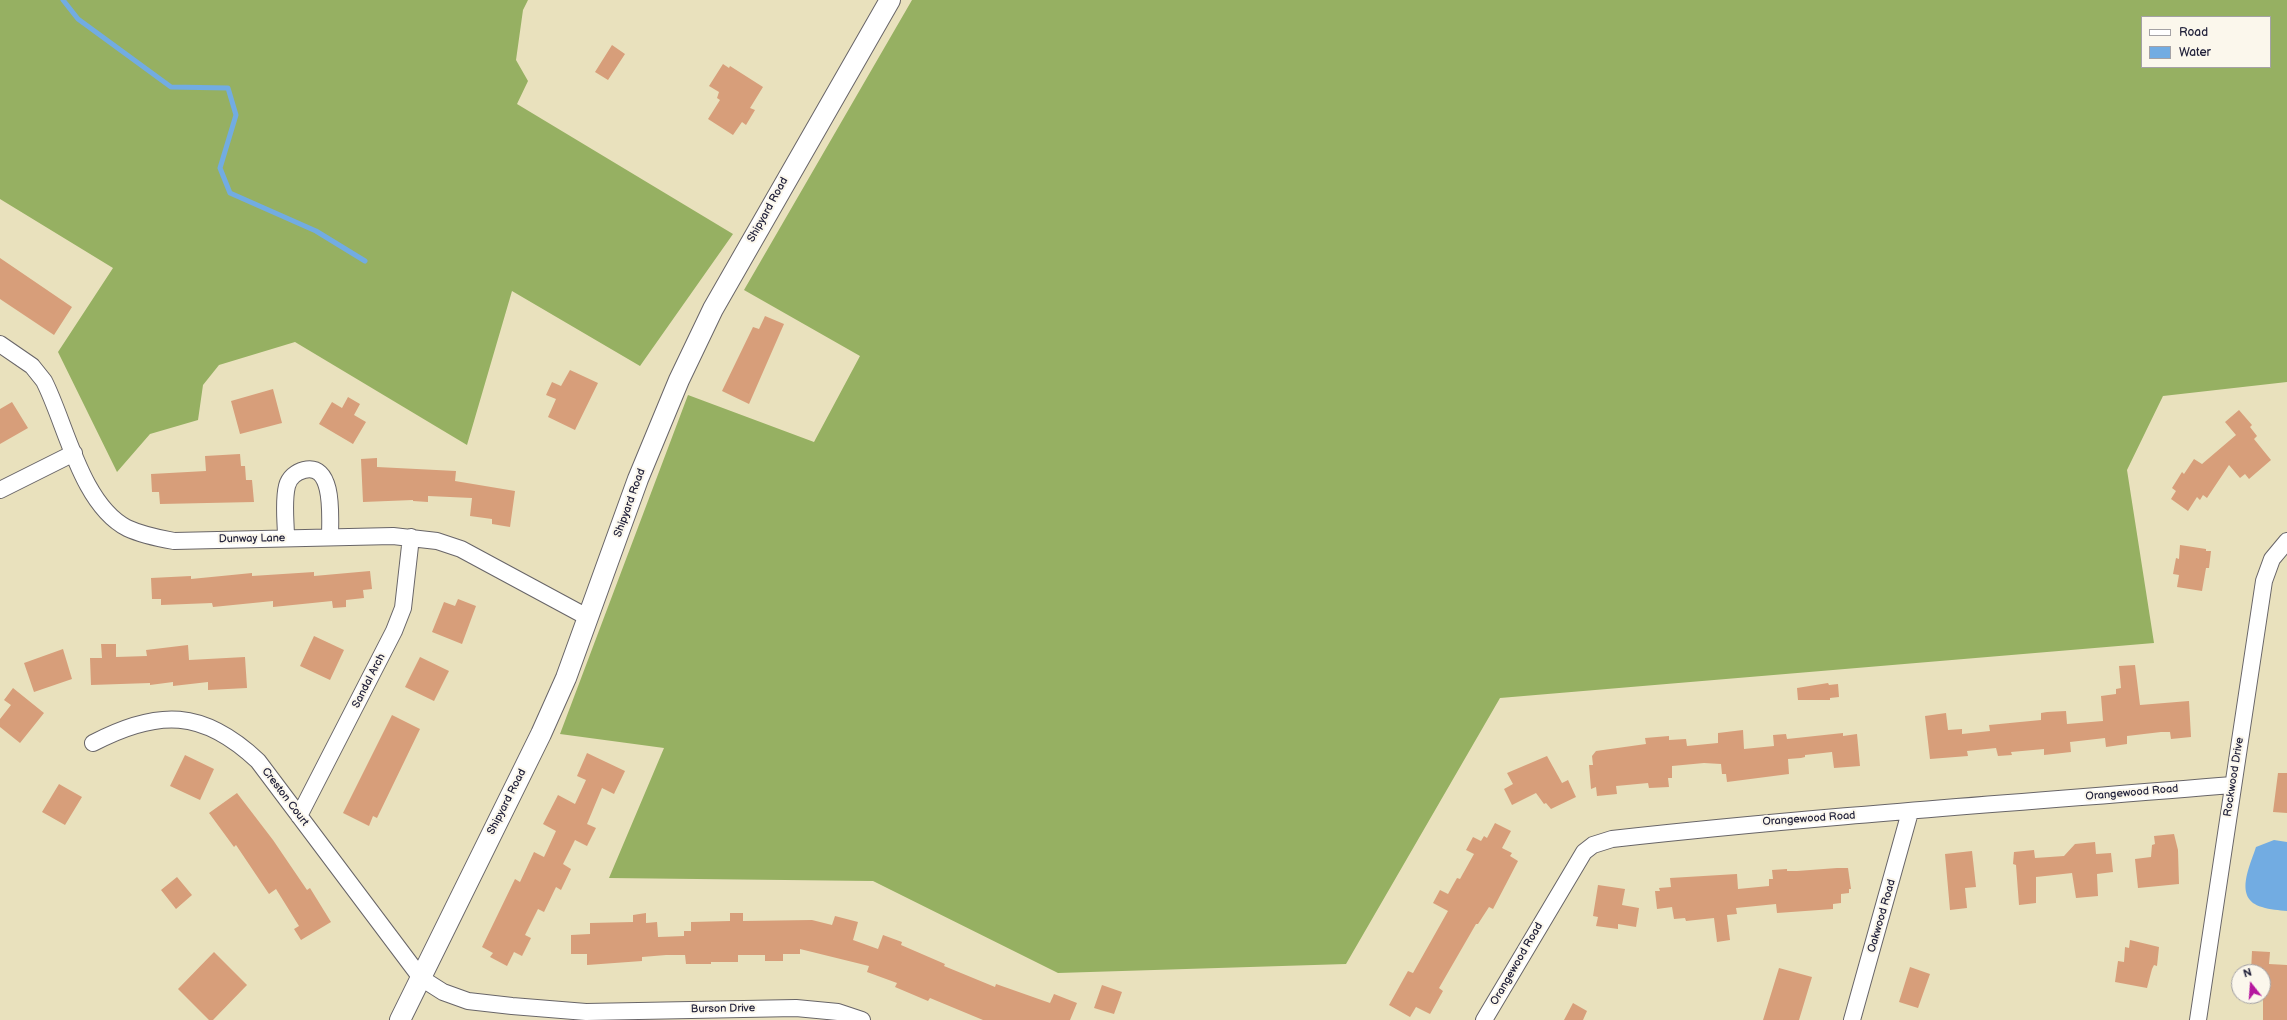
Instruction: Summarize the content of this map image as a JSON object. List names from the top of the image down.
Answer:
{
  "streets": {
    "street": [
      "Shipyard Road",
      "Dunway Lane",
      "Sandal Arch",
      "Rockwood Drive",
      "Orangewood Road",
      "Creston Court",
      "Oakwood Road",
      "Burson Drive"
    ]
  },
  "crossings": [
    ["Shipyard Road", "Dunway Lane"],
    ["Shipyard Road", "Creston Court"],
    ["Shipyard Road", "Burson Drive"],
    ["Dunway Lane", "Sandal Arch"],
    ["Sandal Arch", "Creston Court"],
    ["Rockwood Drive", "Orangewood Road"],
    ["Orangewood Road", "Oakwood Road"],
    ["Creston Court", "Burson Drive"]
  ],
  "legend": ["Road", "Water"],
  "north": "top"
}
